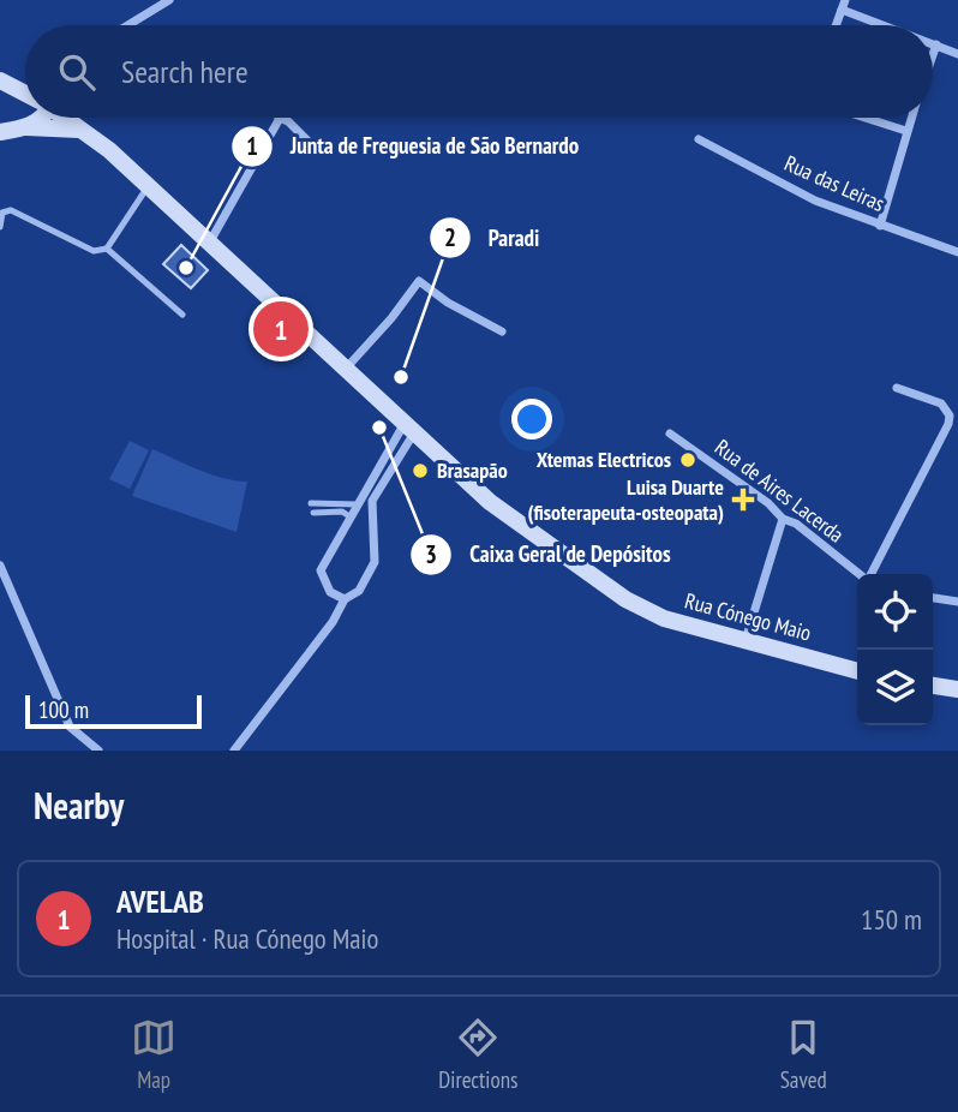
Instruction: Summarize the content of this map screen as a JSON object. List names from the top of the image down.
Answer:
{
  "streets": {
    "main road": ["Rua Cónego Maio"],
    "street": ["Rua das Leiras", "Rua de Aires Lacerda"]
  },
  "places": {
    "other": [
      "Junta de Freguesia de São Bernardo",
      "Paradi",
      "Caixa Geral de Depósitos",
      "Xtemas Electricos",
      "Brasapão"
    ],
    "health": ["Luisa Duarte (fisoterapeuta-osteopata)"]
  },
  "scale_bar": "100 m",
  "page": {
    "search": "Search here",
    "pins": "1",
    "scale": "100 m",
    "heading": "Nearby",
    "list": [
      {
        "mark": "1",
        "name": "AVELAB",
        "note": "Hospital · Rua Cónego Maio",
        "value": "150 m"
      }
    ],
    "nav": ["Map", "Directions", "Saved"]
  }
}
